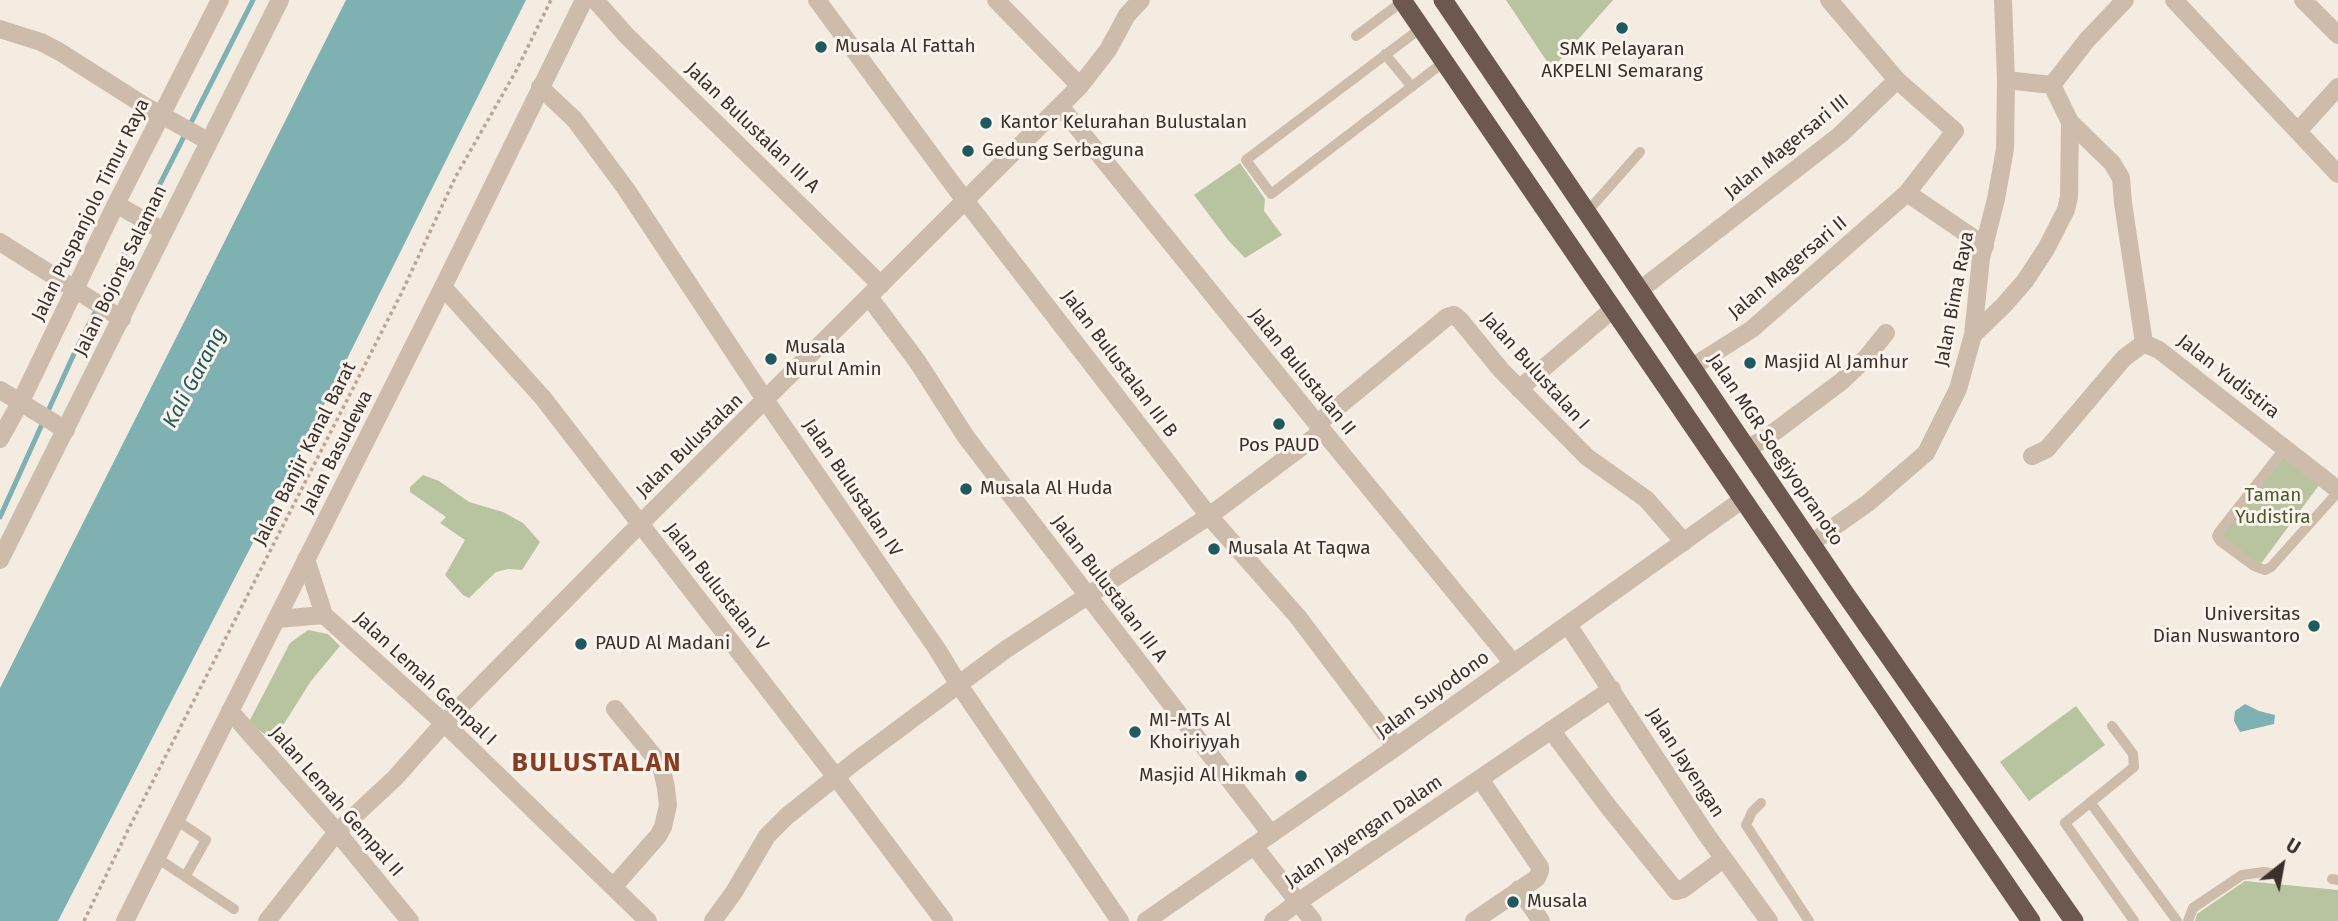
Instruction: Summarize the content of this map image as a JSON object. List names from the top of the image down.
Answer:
{
  "streets": {
    "highway": ["Jalan MGR Soegiyopranoto"],
    "street": [
      "Jalan Bulustalan III A",
      "Jalan Magersari III",
      "Jalan Puspanjolo Timur Raya",
      "Jalan Magersari II",
      "Jalan Bojong Salaman",
      "Jalan Bima Raya",
      "Jalan Bulustalan III B",
      "Jalan Bulustalan I",
      "Jalan Bulustalan II",
      "Jalan Yudistira",
      "Jalan Bulustalan",
      "Jalan Basudewa",
      "Jalan Bulustalan IV",
      "Jalan Bulustalan V",
      "Jalan Lemah Gempal I",
      "Jalan Suyodono",
      "Jalan Jayengan",
      "Jalan Lemah Gempal II",
      "Jalan Jayengan Dalam"
    ],
    "path": ["Jalan Banjir Kanal Barat"]
  },
  "crossings": [
    ["Jalan Bulustalan III A", "Jalan Bulustalan"],
    ["Jalan Bulustalan III A", "Jalan Suyodono"],
    ["Jalan Magersari III", "Jalan Magersari II"],
    ["Jalan Magersari III", "Jalan MGR Soegiyopranoto"],
    ["Jalan Magersari II", "Jalan MGR Soegiyopranoto"],
    ["Jalan Bima Raya", "Jalan MGR Soegiyopranoto"],
    ["Jalan Bulustalan III B", "Jalan Bulustalan"],
    ["Jalan Bulustalan III B", "Jalan Suyodono"],
    ["Jalan Bulustalan I", "Jalan Bulustalan II"],
    ["Jalan Bulustalan I", "Jalan Suyodono"],
    ["Jalan Bulustalan II", "Jalan Bulustalan"],
    ["Jalan Bulustalan II", "Jalan Suyodono"],
    ["Jalan Bulustalan", "Jalan Bulustalan IV"],
    ["Jalan Bulustalan", "Jalan Bulustalan V"],
    ["Jalan Bulustalan", "Jalan Lemah Gempal I"],
    ["Jalan Bulustalan", "Jalan Lemah Gempal II"],
    ["Jalan Basudewa", "Jalan Bulustalan IV"],
    ["Jalan Basudewa", "Jalan Bulustalan V"],
    ["Jalan Basudewa", "Jalan Lemah Gempal I"],
    ["Jalan Basudewa", "Jalan Lemah Gempal II"],
    ["Jalan Suyodono", "Jalan Jayengan"],
    ["Jalan Jayengan", "Jalan Jayengan Dalam"]
  ],
  "districts": ["BULUSTALAN"],
  "water": ["Kali Garang"],
  "parks": ["Taman Yudistira"],
  "places": [
    "SMK Pelayaran AKPELNI Semarang",
    "Musala Al Fattah",
    "Kantor Kelurahan Bulustalan",
    "Gedung Serbaguna",
    "Musala Nurul Amin",
    "Masjid Al Jamhur",
    "Pos PAUD",
    "Musala Al Huda",
    "Musala At Taqwa",
    "Universitas Dian Nuswantoro",
    "PAUD Al Madani",
    "MI-MTs Al Khoiriyyah",
    "Masjid Al Hikmah",
    "Musala"
  ],
  "north": "top right"
}
